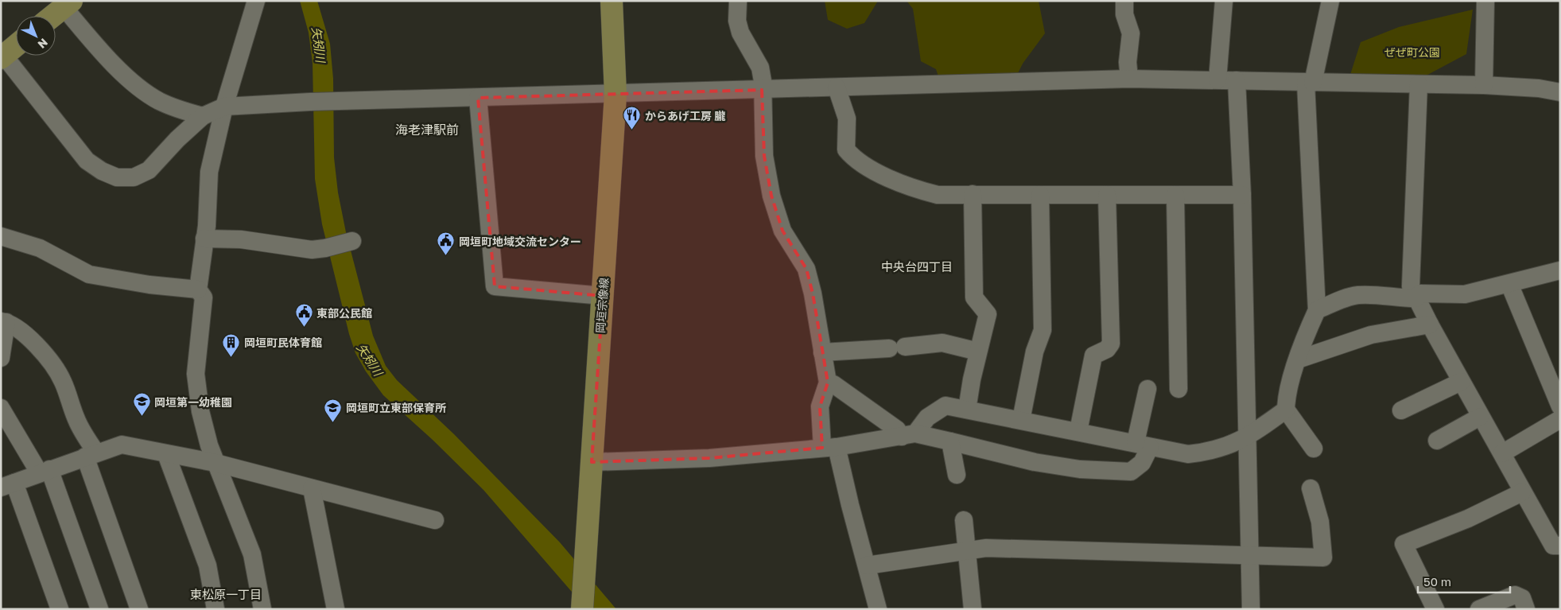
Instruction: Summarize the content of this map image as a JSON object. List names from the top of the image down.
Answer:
{
  "streets": {
    "main road": ["岡垣宗像線"]
  },
  "districts": ["海老津駅前", "中央台四丁目", "東松原一丁目"],
  "water": ["矢矧川"],
  "parks": ["ぜぜ町公園"],
  "places": {
    "restaurant": ["からあげ工房 朧"],
    "public building": ["岡垣町地域交流センター", "東部公民館"],
    "building": ["岡垣町民体育館"],
    "school or university": ["岡垣第一幼稚園", "岡垣町立東部保育所"]
  },
  "scale_bar": "50 m",
  "north": "bottom right"
}
